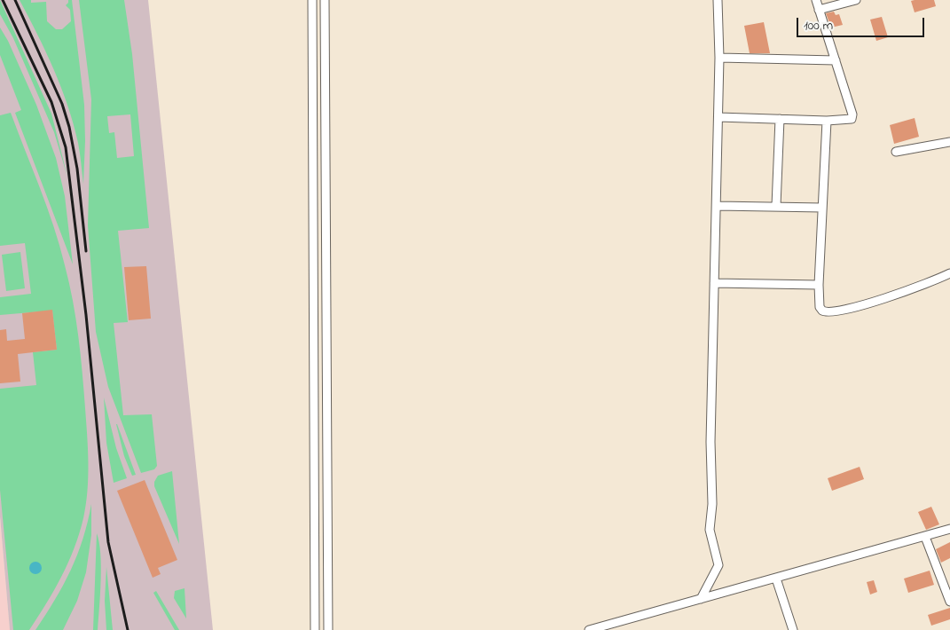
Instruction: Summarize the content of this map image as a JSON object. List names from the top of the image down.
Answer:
{
  "scale_bar": "100 m"
}
